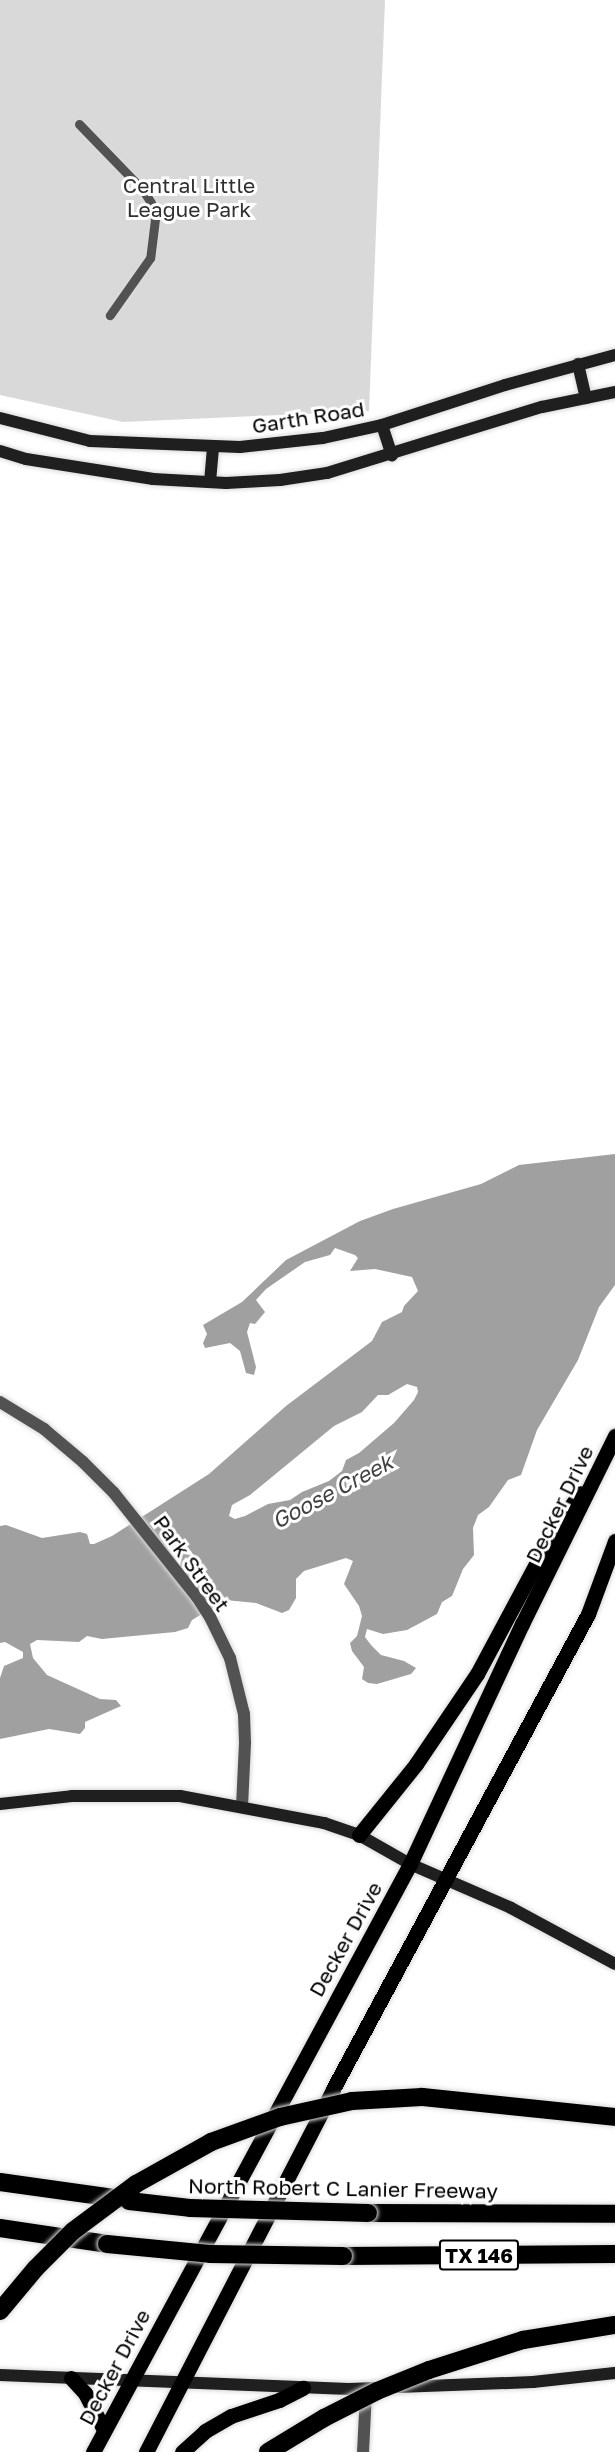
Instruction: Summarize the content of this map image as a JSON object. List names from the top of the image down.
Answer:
{
  "streets": {
    "highway": ["North Robert C Lanier Freeway", "TX 146"],
    "main road": ["Garth Road", "Decker Drive"],
    "street": ["Park Street"]
  },
  "water": ["Goose Creek"],
  "parks": ["Central Little League Park"]
}
